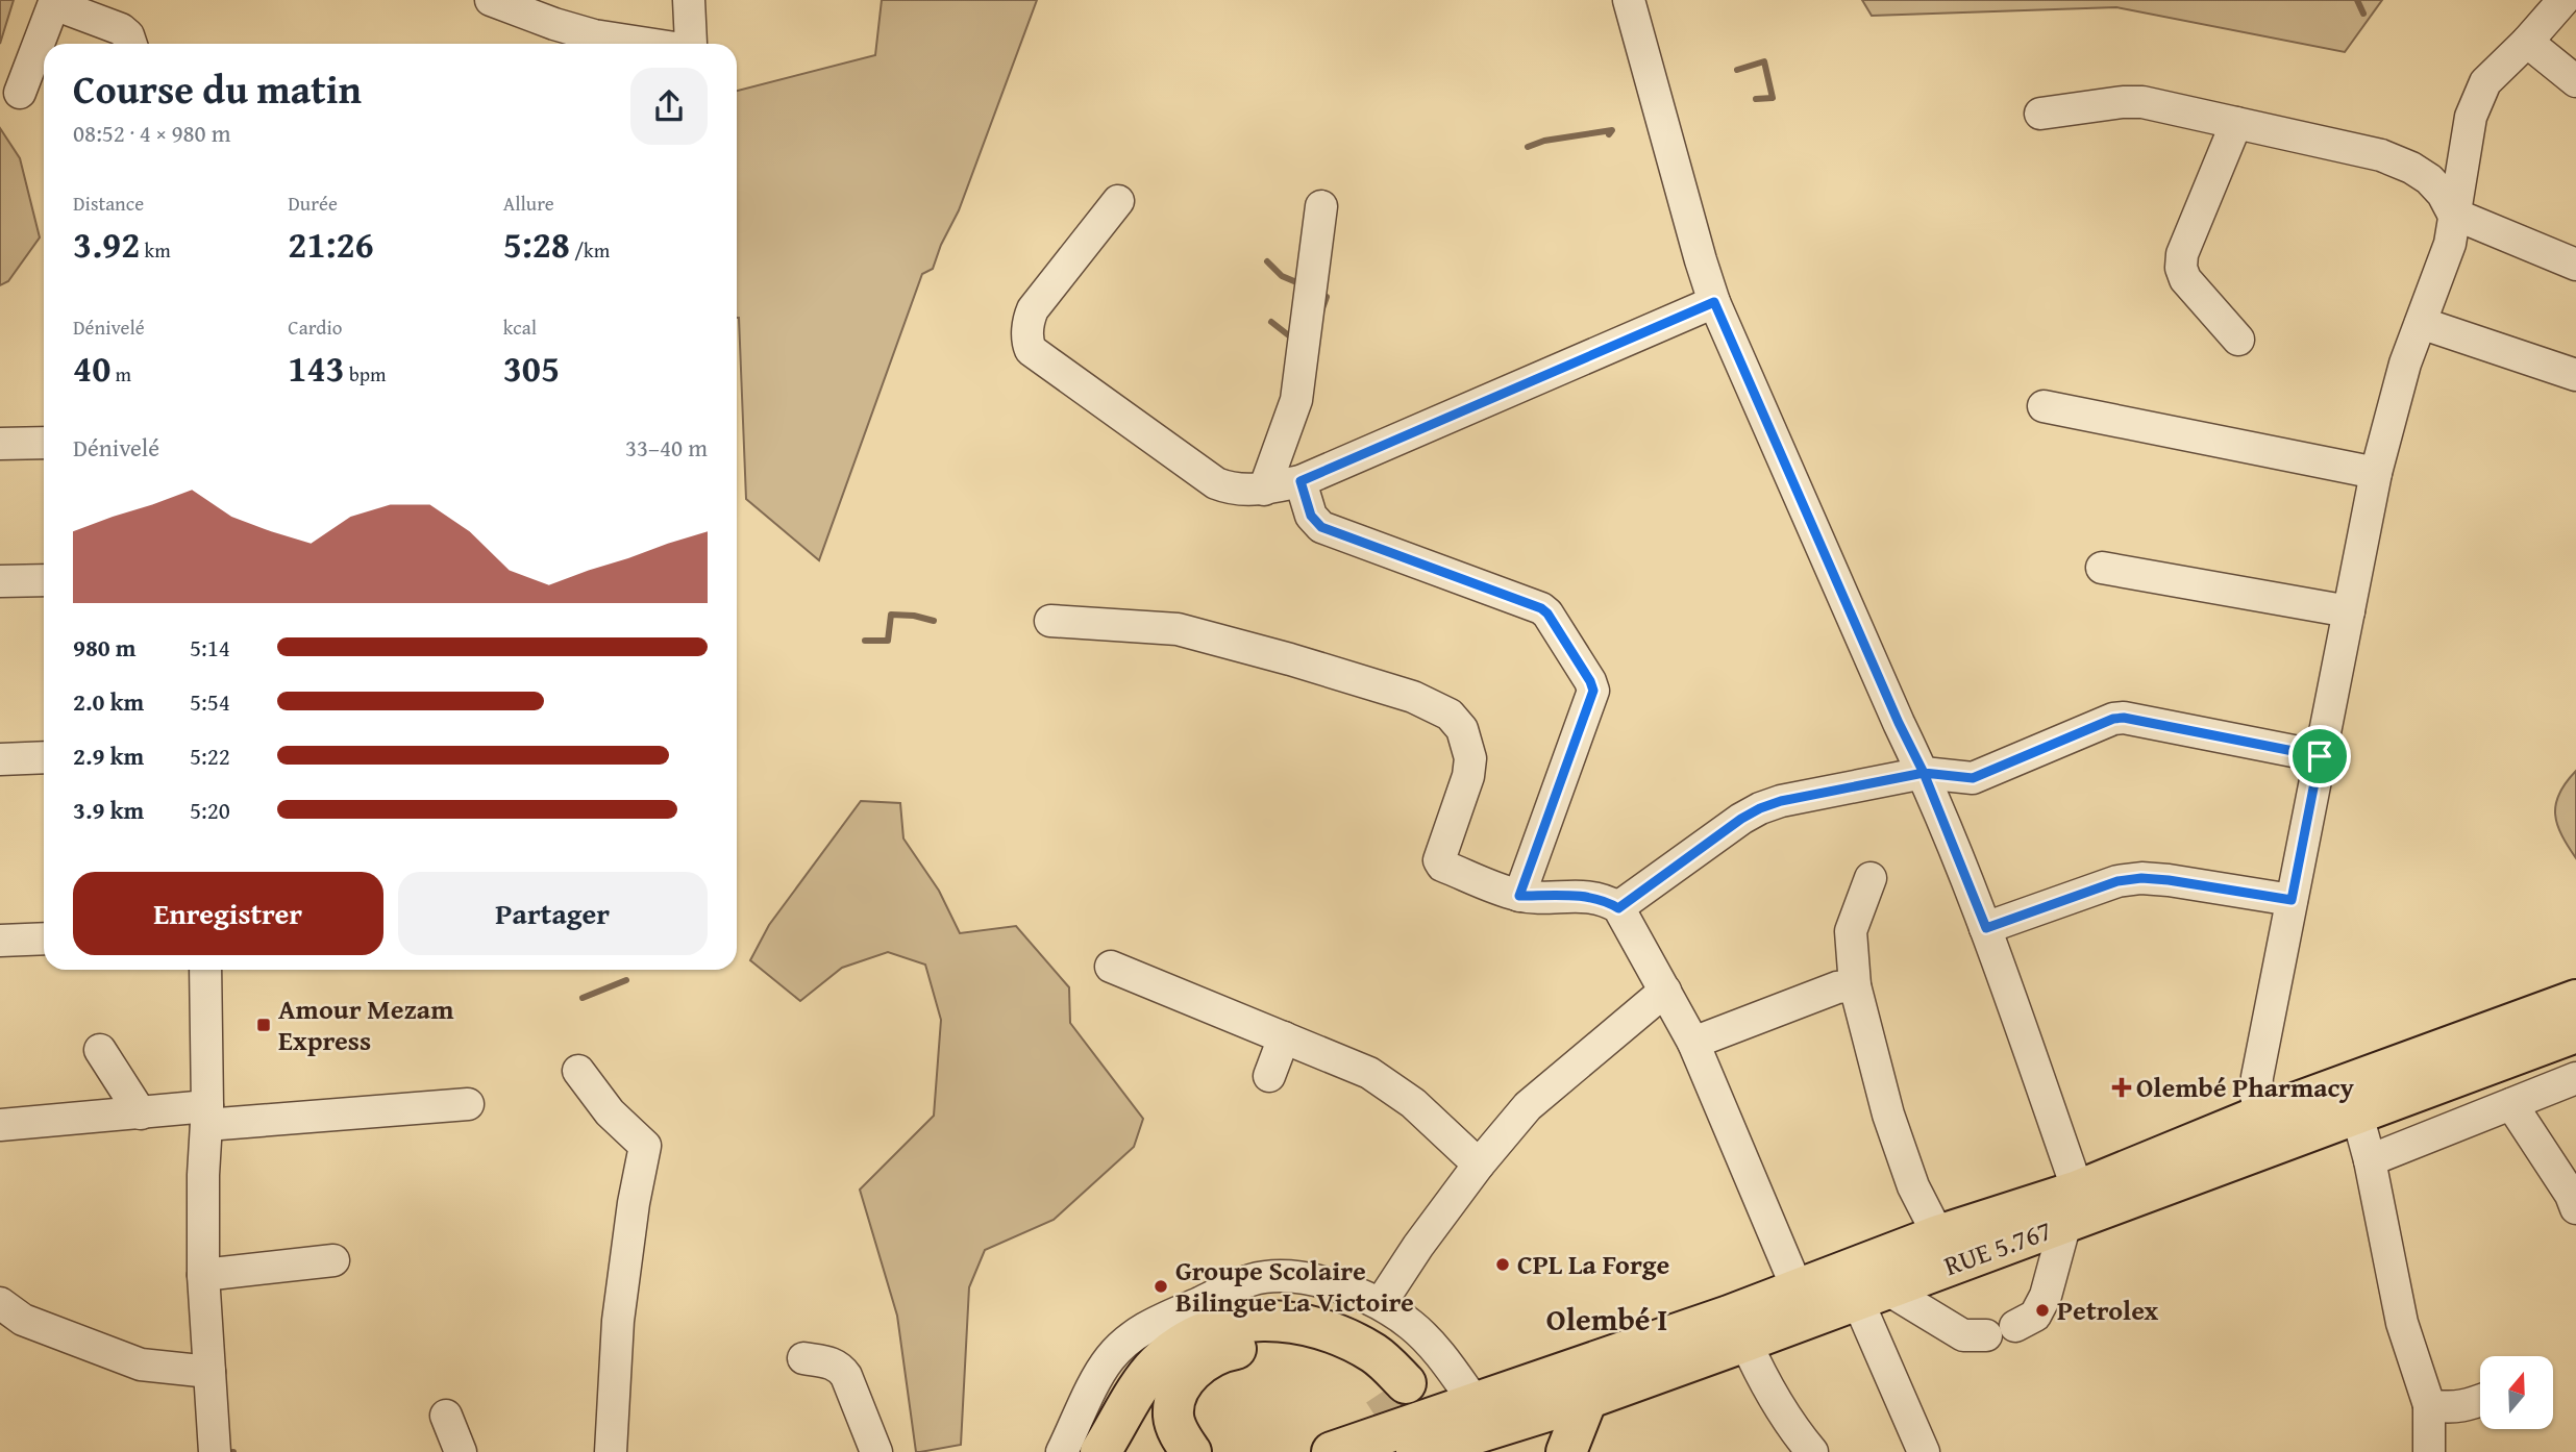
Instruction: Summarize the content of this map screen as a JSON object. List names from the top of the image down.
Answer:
{
  "streets": {
    "highway": ["RUE 5.767"]
  },
  "districts": ["Olembé I"],
  "places": {
    "transit": ["Amour Mezam Express"],
    "health": ["Olembé Pharmacy"],
    "other": ["CPL La Forge", "Groupe Scolaire Bilingue La Victoire", "Petrolex"]
  },
  "north": "top",
  "page": {
    "heading": ["Course du matin", "08:52 · 4 × 980 m"],
    "stats": [
      ["Distance", "3.92 km"],
      ["Durée", "21:26"],
      ["Allure", "5:28 /km"],
      ["Dénivelé", "40 m"],
      ["Cardio", "143 bpm"],
      ["kcal", "305"]
    ],
    "chart": ["Dénivelé", "33–40 m"],
    "list": [
      {
        "name": "980 m",
        "note": "5:14"
      },
      {
        "name": "2.0 km",
        "note": "5:54"
      },
      {
        "name": "2.9 km",
        "note": "5:22"
      },
      {
        "name": "3.9 km",
        "note": "5:20"
      }
    ],
    "buttons": ["Enregistrer", "Partager"]
  }
}
